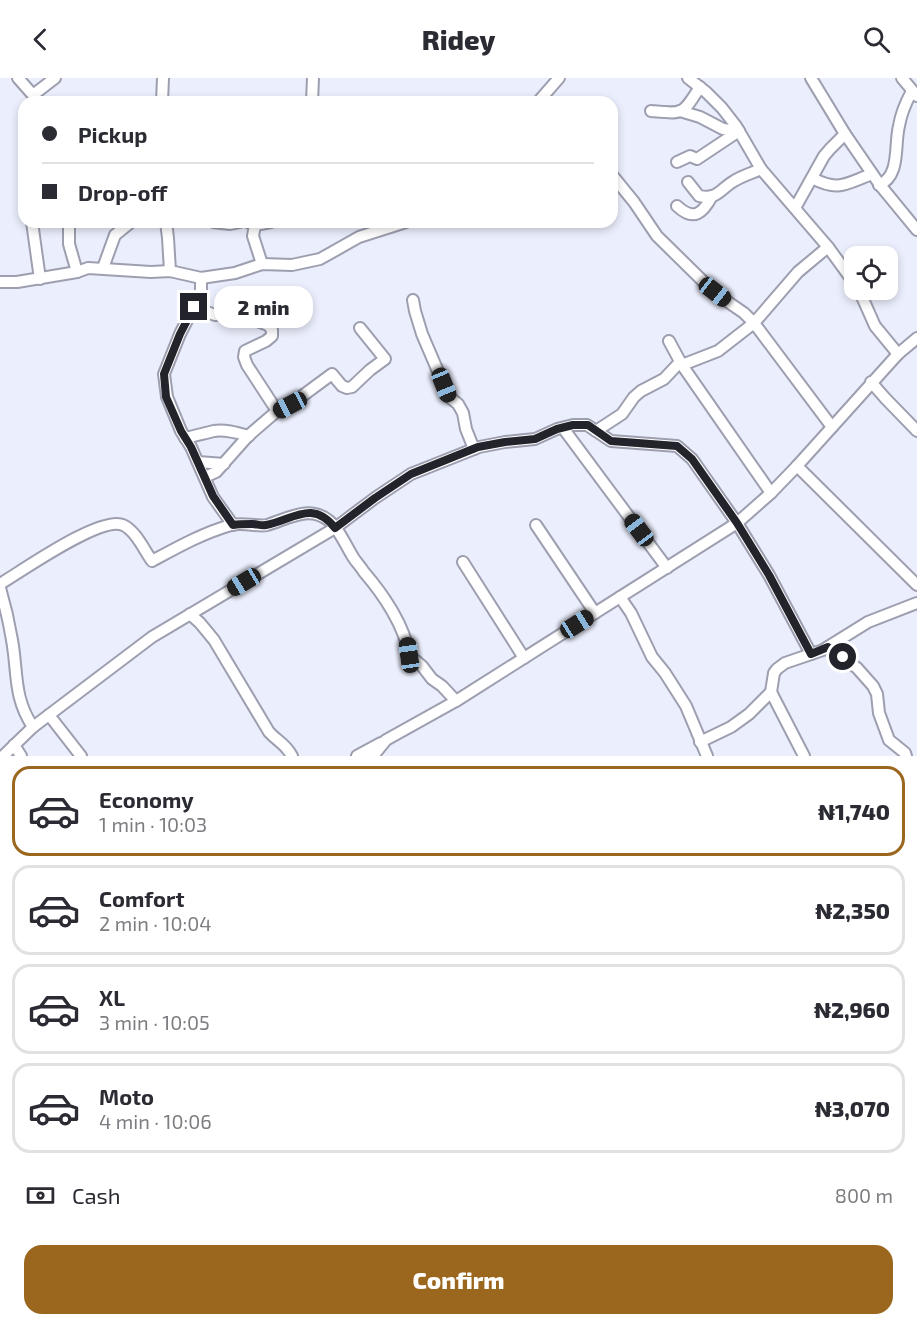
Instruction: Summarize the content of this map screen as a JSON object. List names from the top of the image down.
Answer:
{
  "page": {
    "header": "Ridey",
    "banner": ["Pickup", "Drop-off"],
    "bubble": "2 min",
    "list": [
      {
        "name": "Economy",
        "note": "1 min · 10:03",
        "value": "₦1,740"
      },
      {
        "name": "Comfort",
        "note": "2 min · 10:04",
        "value": "₦2,350"
      },
      {
        "name": "XL",
        "note": "3 min · 10:05",
        "value": "₦2,960"
      },
      {
        "name": "Moto",
        "note": "4 min · 10:06",
        "value": "₦3,070"
      }
    ],
    "pay": ["Cash", "800 m"],
    "buttons": "Confirm"
  }
}
